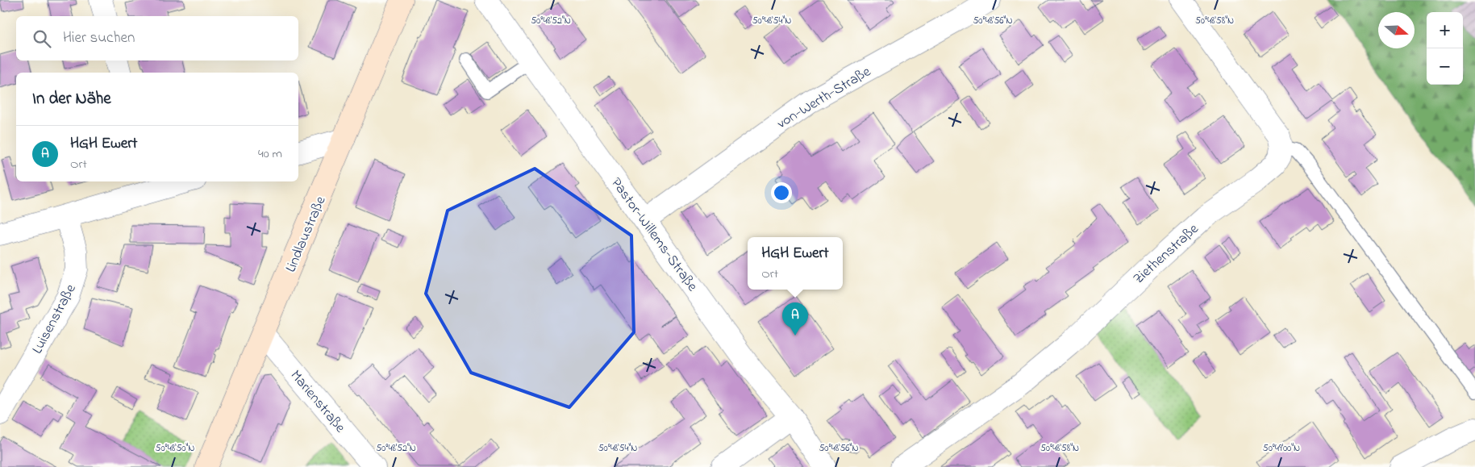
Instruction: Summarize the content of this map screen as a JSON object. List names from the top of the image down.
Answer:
{
  "streets": {
    "street": [
      "von-Werth-Straße",
      "Lindlaustraße",
      "Pastor-Willems-Straße",
      "Ziethenstraße",
      "Luisenstraße",
      "Marienstraße"
    ]
  },
  "crossings": [
    ["von-Werth-Straße", "Pastor-Willems-Straße"],
    ["Lindlaustraße", "Marienstraße"]
  ],
  "north": "right",
  "page": {
    "map_buttons": ["+", "−"],
    "search": "Hier suchen",
    "heading": "In der Nähe",
    "list": [
      {
        "mark": "A",
        "name": "HGH Ewert",
        "note": "Ort",
        "value": "40 m"
      }
    ],
    "popup": ["HGH Ewert", "Ort"],
    "pins": "A"
  },
  "coordinates": [
    "50°48'52\"N",
    "50°48'54\"N",
    "50°48'56\"N",
    "50°48'58\"N",
    "50°48'50\"N",
    "50°49'00\"N"
  ]
}
